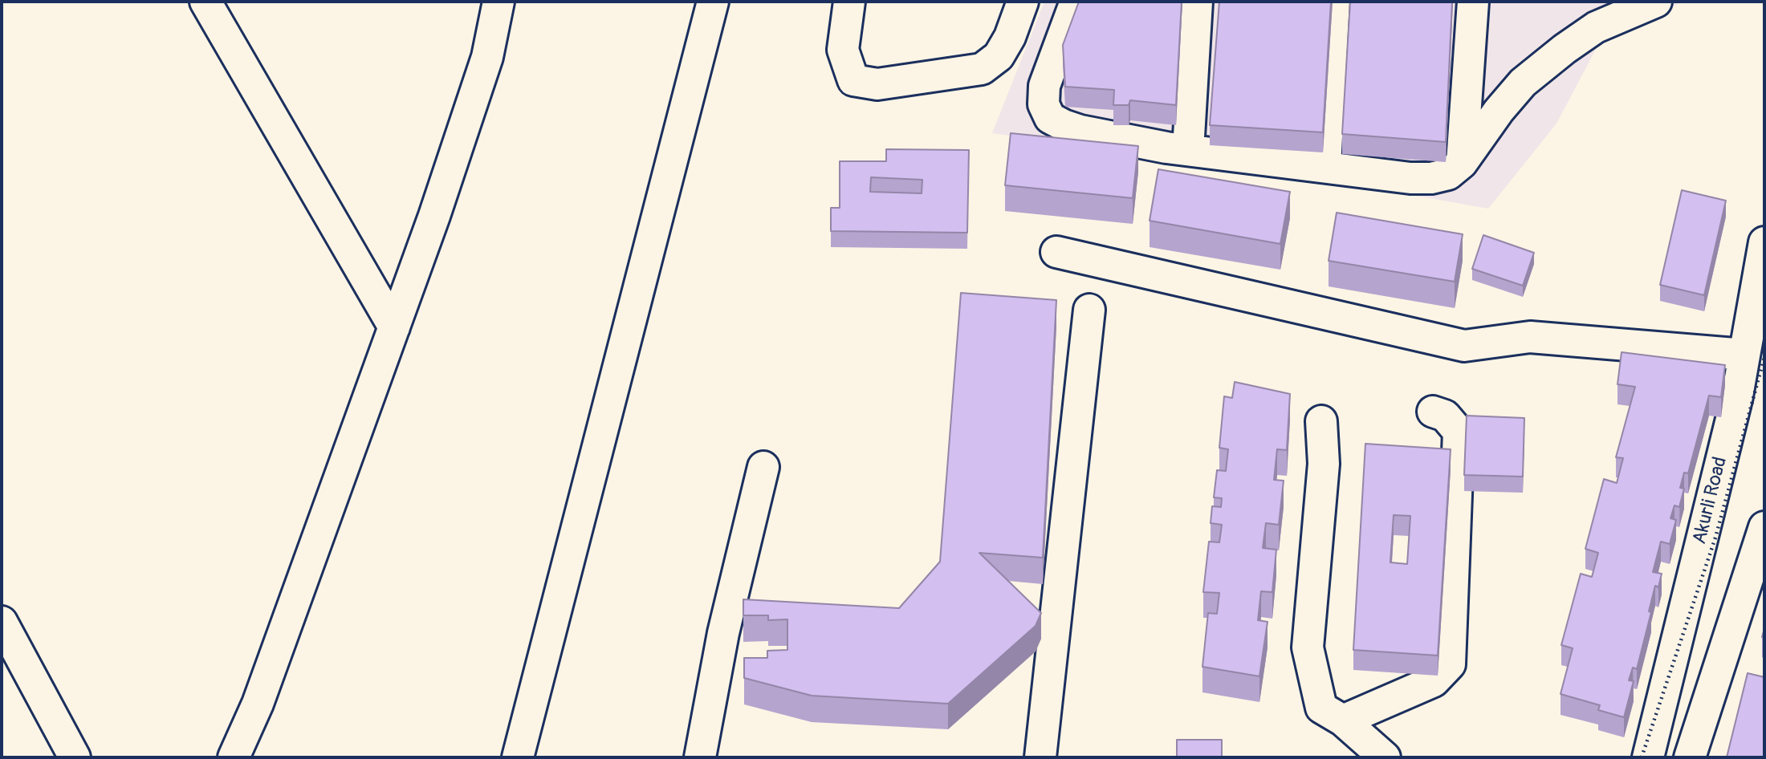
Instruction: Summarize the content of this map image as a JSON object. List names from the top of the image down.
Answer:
{
  "streets": {
    "street": ["Akurli Road"]
  }
}
